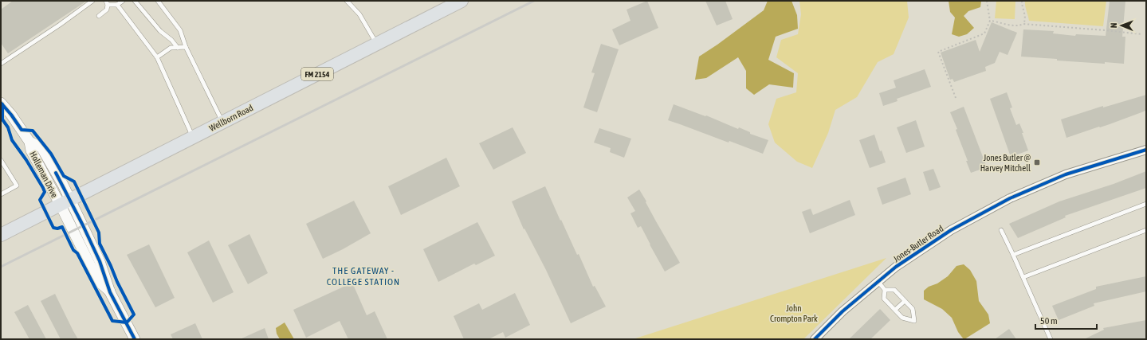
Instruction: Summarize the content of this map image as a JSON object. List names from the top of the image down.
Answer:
{
  "streets": {
    "main road": ["FM 2154", "Wellborn Road"],
    "street": ["Holleman Drive", "Jones-Butler Road"]
  },
  "crossings": [
    ["Wellborn Road", "Holleman Drive"]
  ],
  "districts": ["THE GATEWAY - COLLEGE STATION"],
  "parks": ["John Crompton Park"],
  "places": {
    "transit": ["Jones Butler @ Harvey Mitchell"]
  },
  "scale_bar": "50 m",
  "north": "left"
}
